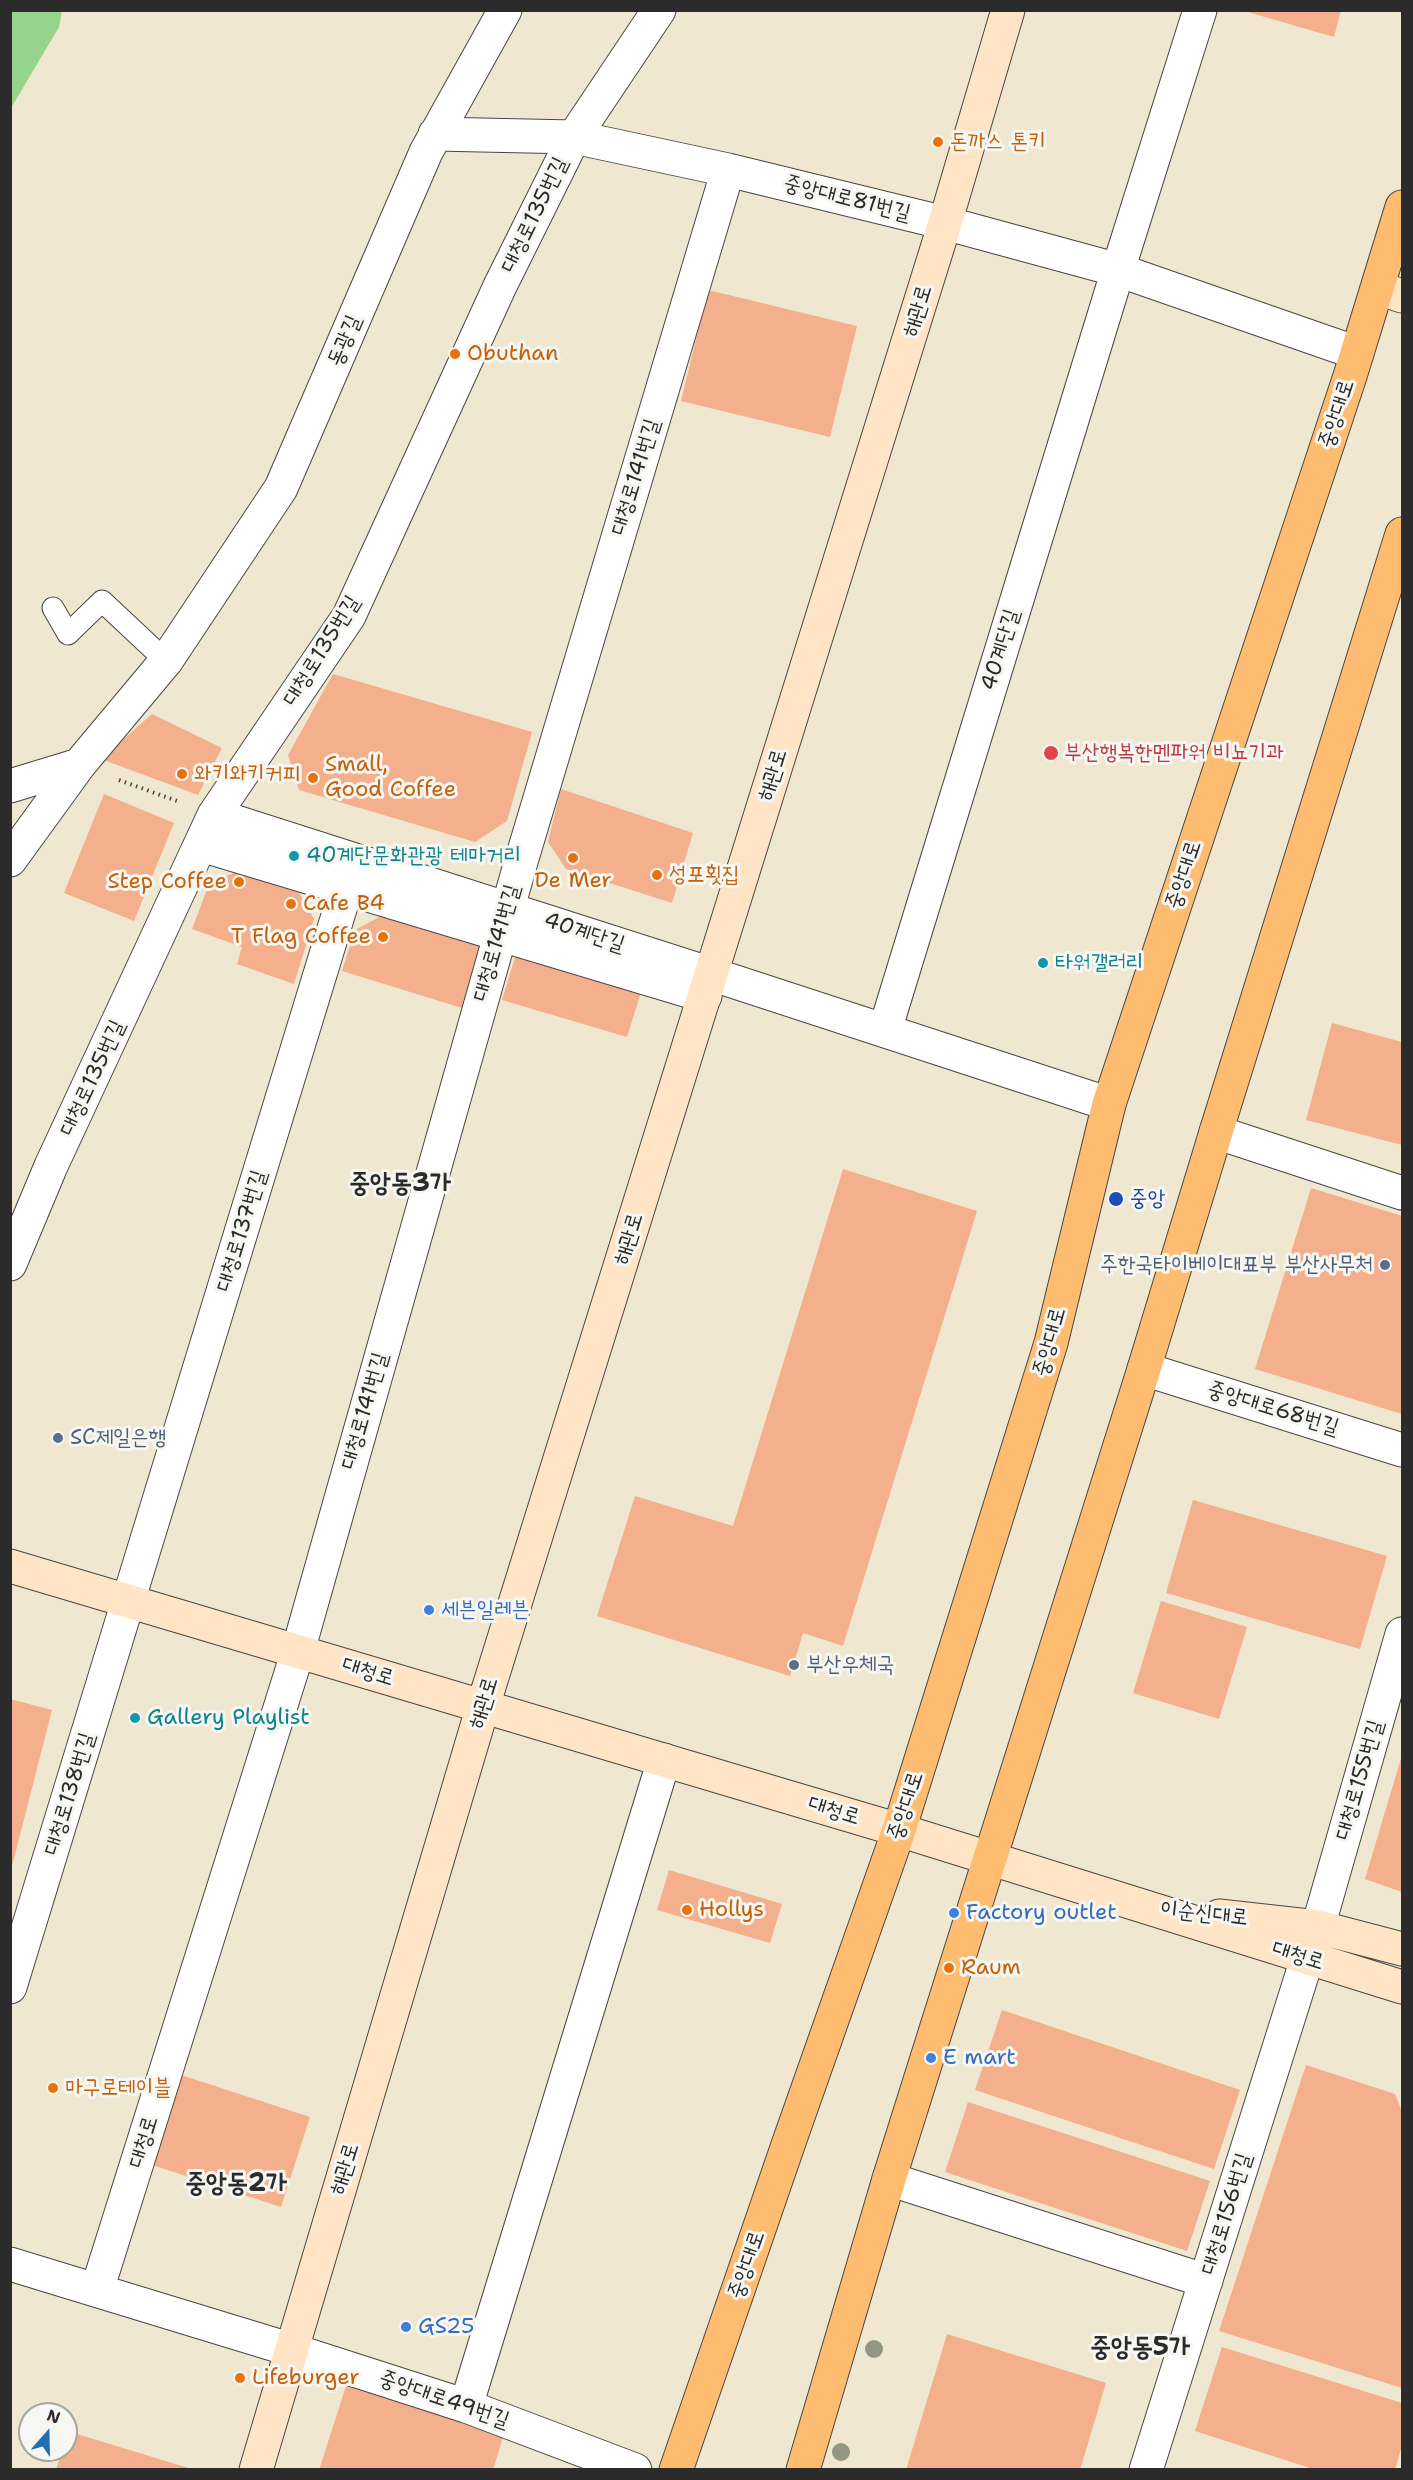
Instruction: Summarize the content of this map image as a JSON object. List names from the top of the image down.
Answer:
{
  "streets": {
    "main road": [
      "해관로",
      "중앙대로",
      "대청로",
      "이순신대로"
    ],
    "street": [
      "중앙대로81번길",
      "대청로135번길",
      "동광길",
      "대청로141번길",
      "40계단길",
      "대청로137번길",
      "중앙대로68번길",
      "대청로155번길",
      "대청로138번길",
      "대청로156번길",
      "중앙대로49번길"
    ]
  },
  "crossings": [
    ["중앙대로81번길", "대청로135번길"],
    ["중앙대로81번길", "해관로"],
    ["중앙대로81번길", "동광길"],
    ["중앙대로81번길", "중앙대로"],
    ["중앙대로81번길", "대청로141번길"],
    ["중앙대로81번길", "40계단길"],
    ["대청로135번길", "40계단길"],
    ["해관로", "40계단길"],
    ["해관로", "대청로"],
    ["해관로", "중앙대로49번길"],
    ["중앙대로", "40계단길"],
    ["중앙대로", "대청로"],
    ["대청로141번길", "40계단길"],
    ["대청로141번길", "대청로"],
    ["40계단길", "대청로137번길"],
    ["대청로137번길", "대청로"],
    ["대청로137번길", "대청로138번길"],
    ["대청로", "대청로138번길"],
    ["대청로", "이순신대로"],
    ["대청로", "대청로156번길"],
    ["대청로", "중앙대로49번길"],
    ["대청로155번길", "이순신대로"]
  ],
  "districts": ["중앙동3가", "중앙동2가", "중앙동5가"],
  "places": [
    "돈까스 톤키",
    "Obuthan",
    "부산행복한멘파워 비뇨기과",
    "와키와키커피",
    "Small, Good Coffee",
    "40계단문화관광 테마거리",
    "De Mer",
    "성포횟집",
    "Step Coffee",
    "Cafe B4",
    "T Flag Coffee",
    "타워갤러리",
    "중앙",
    "주한국타이베이대표부 부산사무처",
    "SC제일은행",
    "세븐일레븐",
    "부산우체국",
    "Gallery Playlist",
    "Hollys",
    "Factory outlet",
    "Raum",
    "E mart",
    "마구로테이블",
    "GS25",
    "Lifeburger"
  ],
  "north": "top"
}
